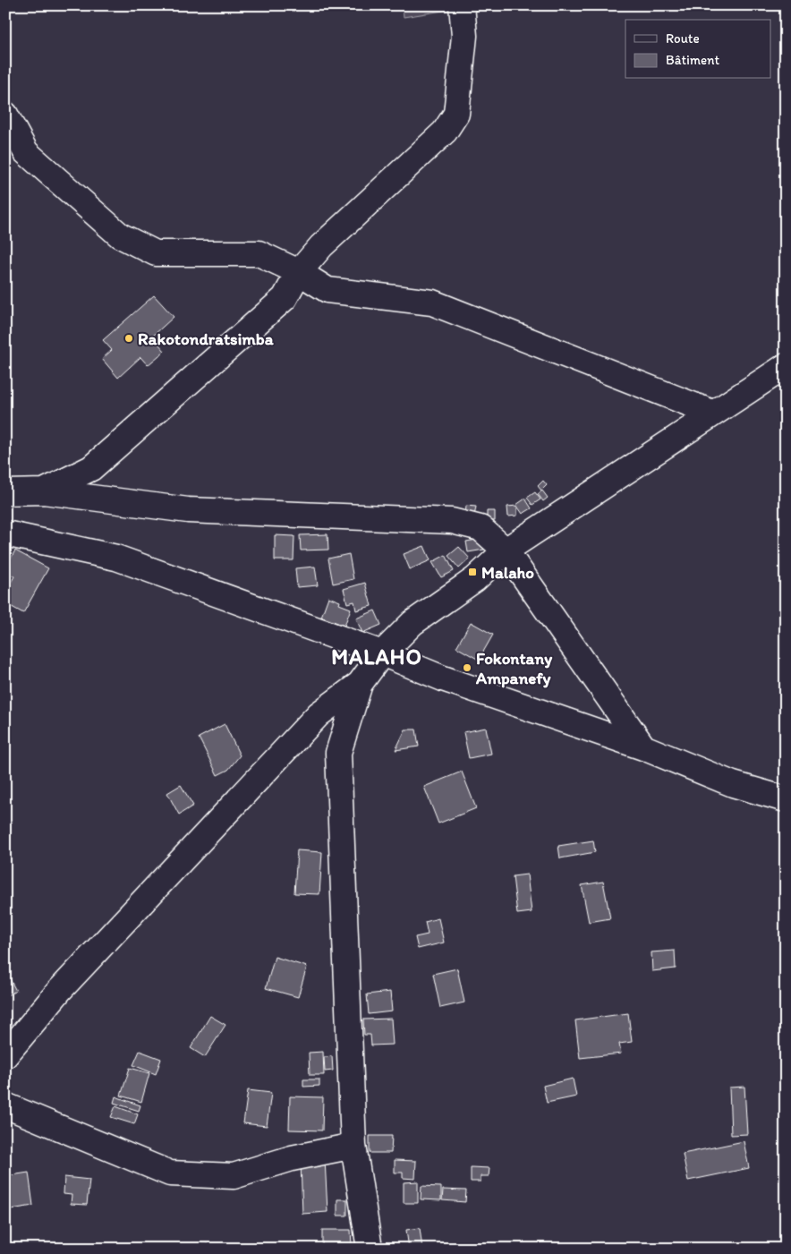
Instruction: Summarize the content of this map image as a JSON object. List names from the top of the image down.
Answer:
{
  "districts": ["MALAHO"],
  "places": {
    "other": ["Rakotondratsimba", "Fokontany Ampanefy"],
    "transit": ["Malaho"]
  },
  "legend": ["Route", "Bâtiment"]
}
